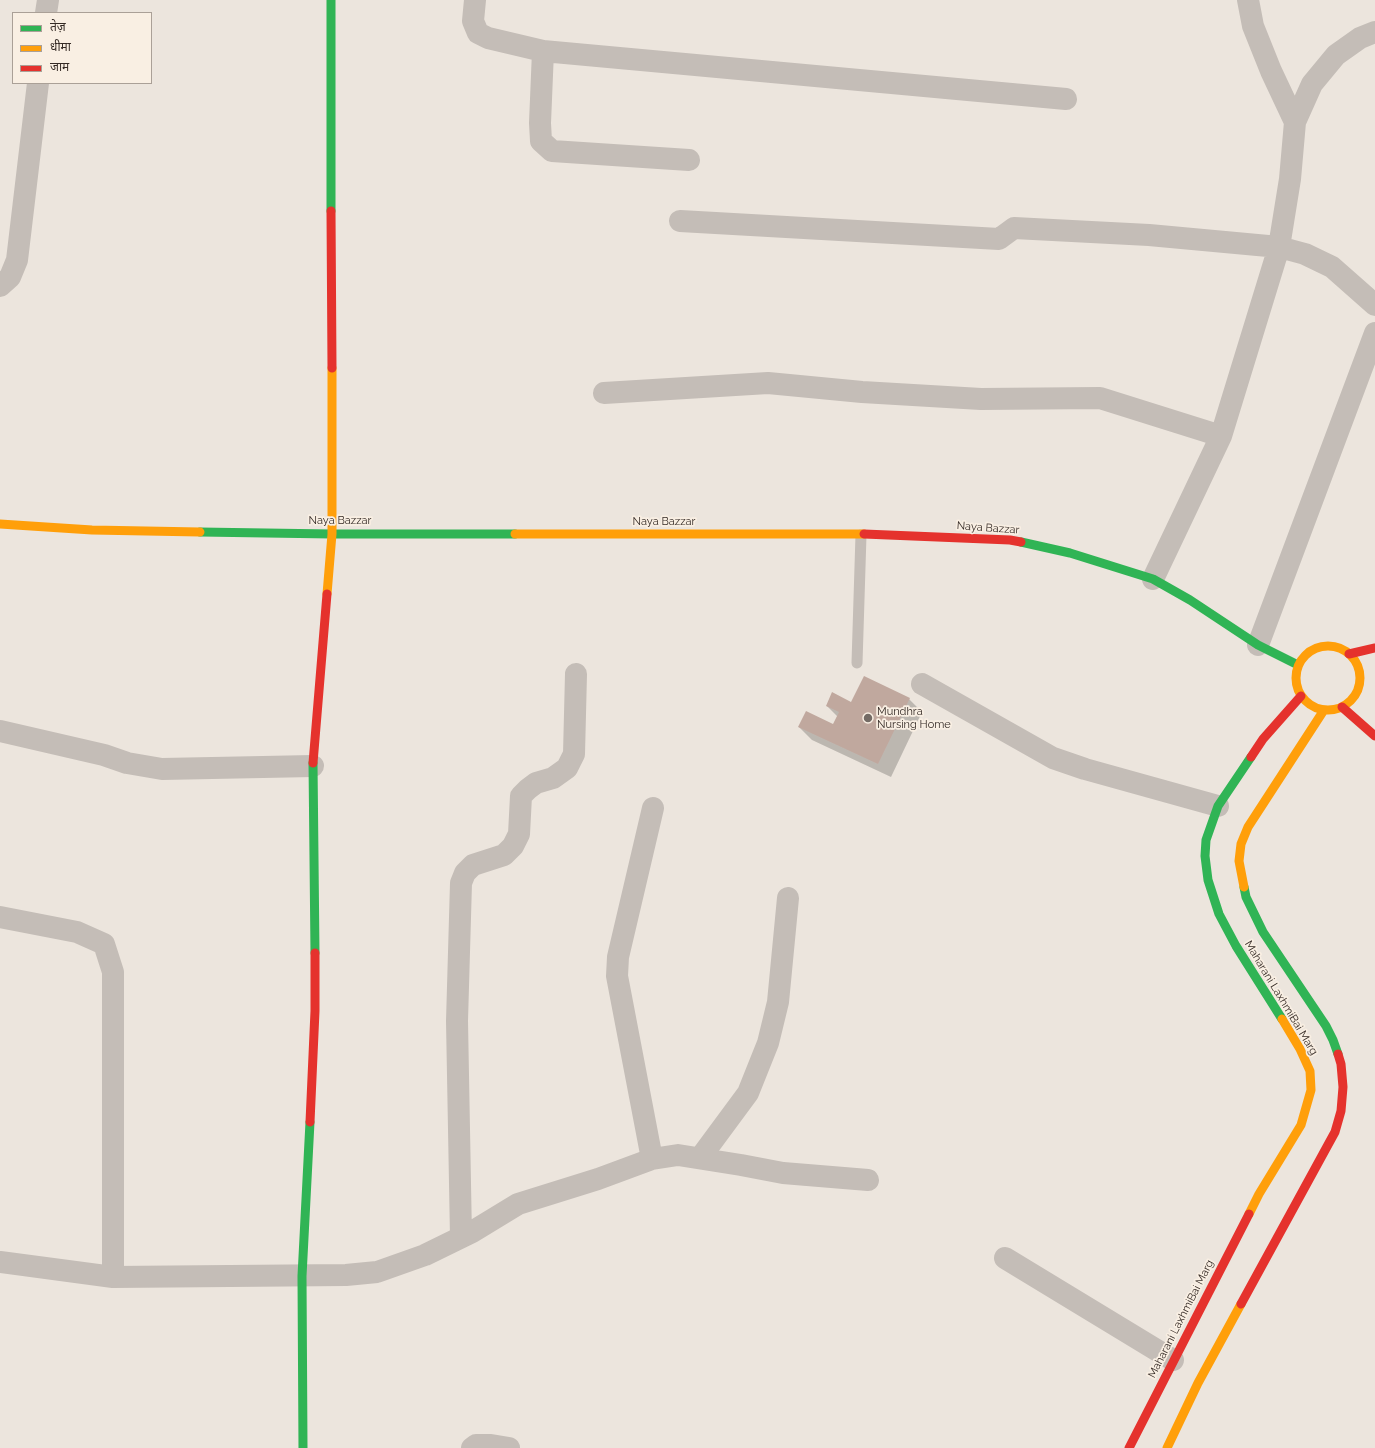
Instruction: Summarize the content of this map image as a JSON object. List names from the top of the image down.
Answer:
{
  "streets": {
    "main road": ["Naya Bazzar", "Maharani LaxhmiBai Marg"]
  },
  "crossings": [
    ["Naya Bazzar", "Maharani LaxhmiBai Marg"]
  ],
  "places": ["Mundhra Nursing Home"],
  "legend": ["तेज़", "धीमा", "जाम"]
}
